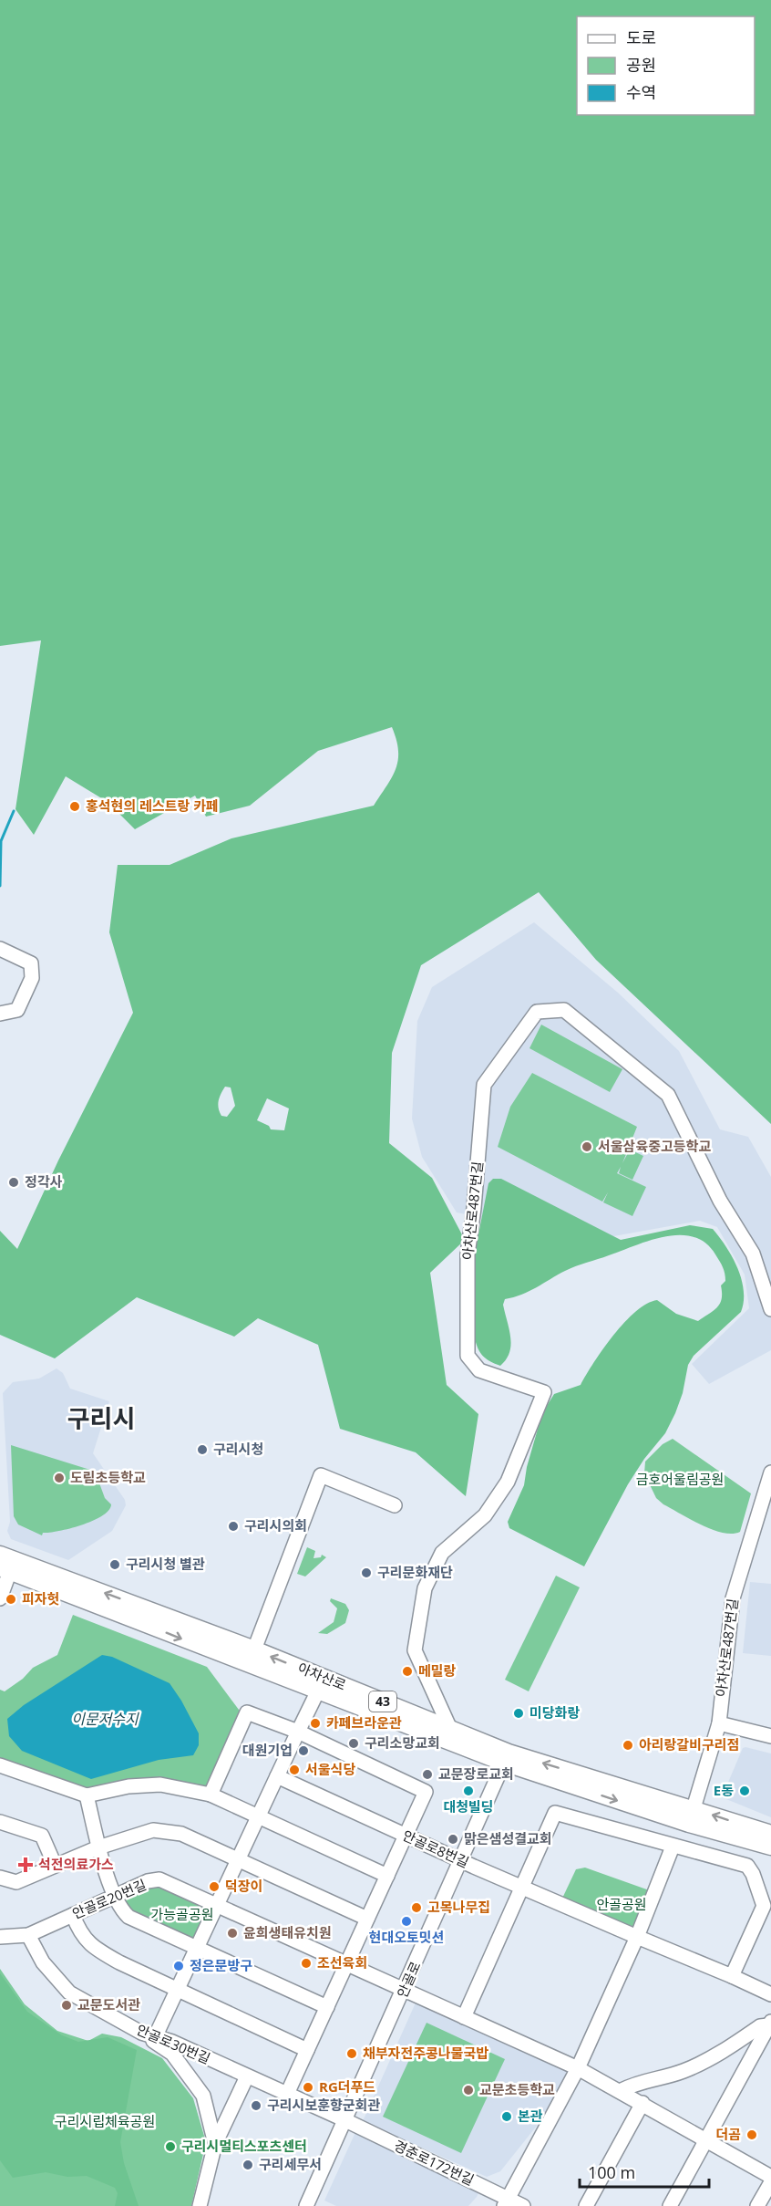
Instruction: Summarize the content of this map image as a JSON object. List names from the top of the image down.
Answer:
{
  "streets": {
    "main road": ["아차산로", "43"],
    "street": [
      "아차산로487번길",
      "안골로8번길",
      "안골로20번길",
      "안골로",
      "안골로30번길",
      "경춘로172번길"
    ]
  },
  "crossings": [
    ["아차산로487번길", "아차산로"],
    ["아차산로", "안골로"],
    ["안골로8번길", "안골로"],
    ["안골로20번길", "안골로"],
    ["안골로20번길", "안골로30번길"],
    ["안골로", "안골로30번길"],
    ["안골로", "경춘로172번길"],
    ["안골로30번길", "경춘로172번길"]
  ],
  "districts": ["구리시"],
  "water": ["이문저수지"],
  "parks": [
    "금호어울림공원",
    "안골공원",
    "가능골공원",
    "구리시립체육공원"
  ],
  "places": {
    "other": [
      "홍석현의 레스트랑 카페",
      "서울삼육중고등학교",
      "정각사",
      "구리시청",
      "도림초등학교",
      "구리시의회",
      "구리시청 별관",
      "구리문화재단",
      "피자헛",
      "메밀랑",
      "미당화랑",
      "카페브라운관",
      "구리소망교회",
      "아리랑갈비구리점",
      "대원기업",
      "서울식당",
      "교문장로교회",
      "대청빌딩",
      "E동",
      "맑은샘성결교회",
      "덕장이",
      "고목나무집",
      "현대오토밋션",
      "윤희생태유치원",
      "조선육회",
      "정은문방구",
      "교문도서관",
      "채부자전주콩나물국밥",
      "RG더푸드",
      "교문초등학교",
      "구리시보훈향군회관",
      "본관",
      "더곰",
      "구리시멀티스포츠센터",
      "구리세무서"
    ],
    "health": ["석전의료가스"]
  },
  "legend": ["도로", "공원", "수역"],
  "scale_bar": "100 m"
}
